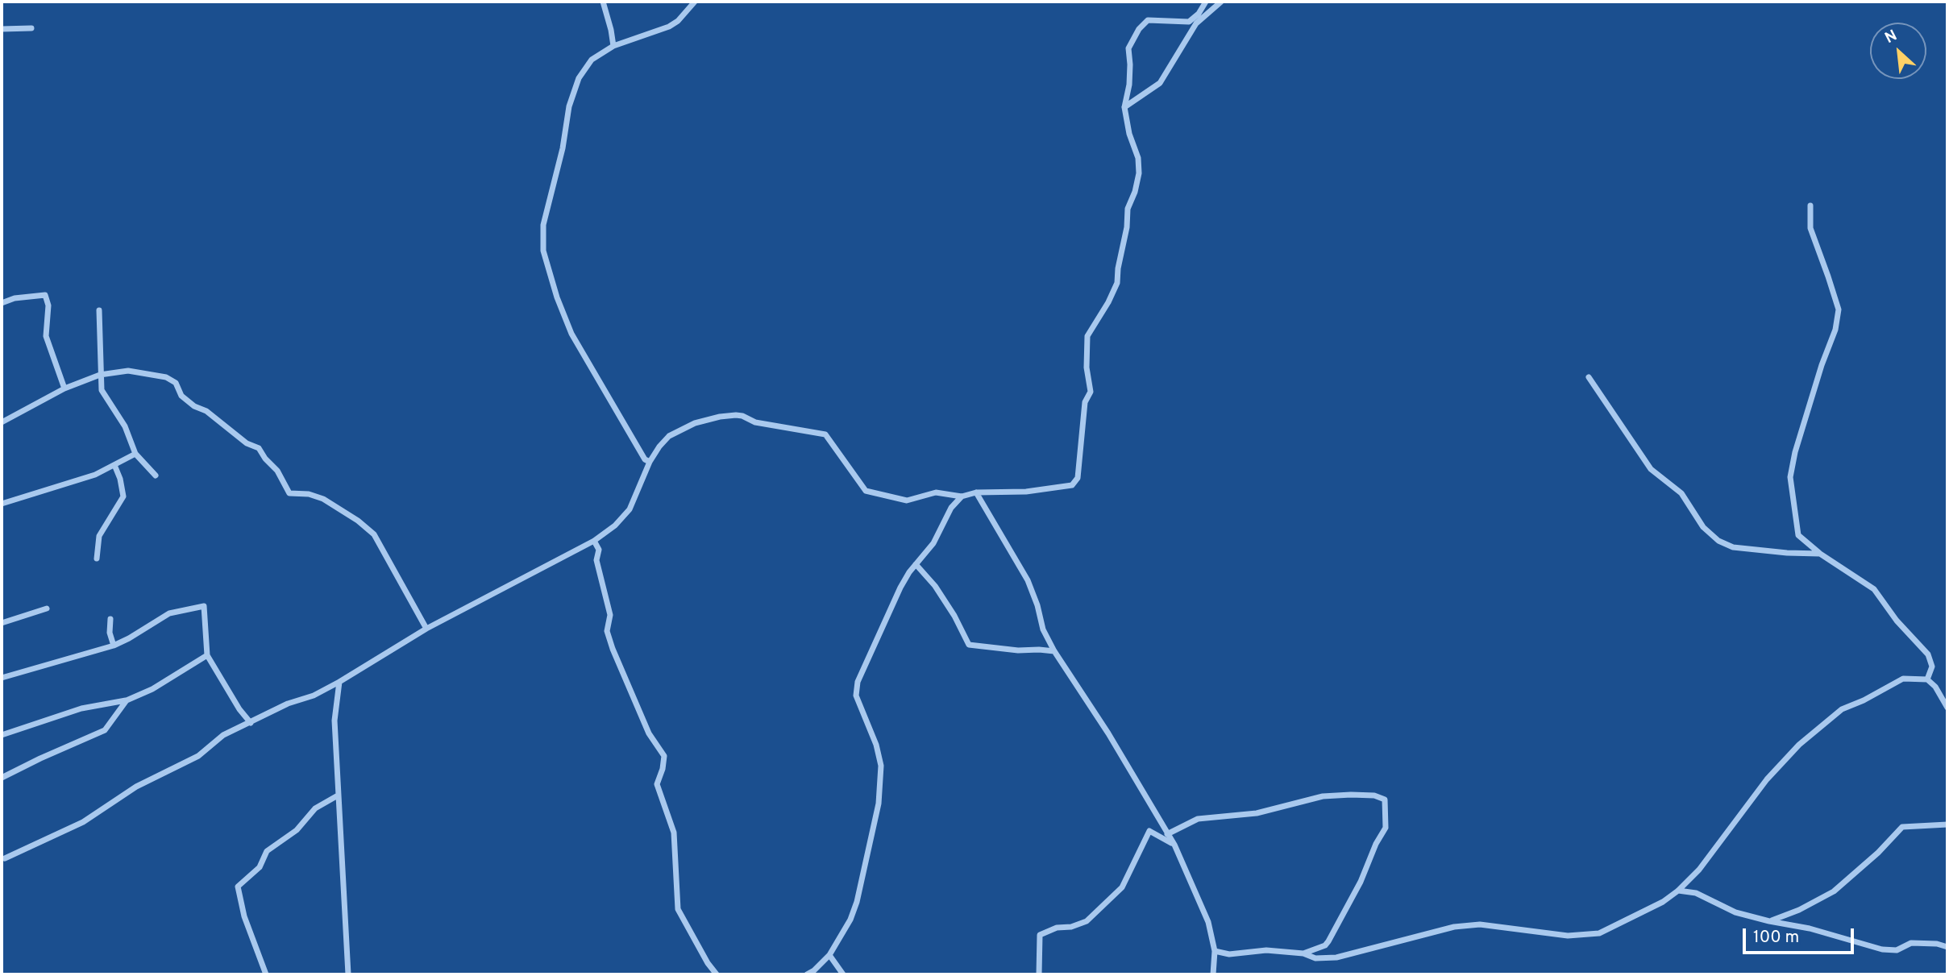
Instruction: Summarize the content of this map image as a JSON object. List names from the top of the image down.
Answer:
{
  "scale_bar": "100 m",
  "north": "top left"
}
